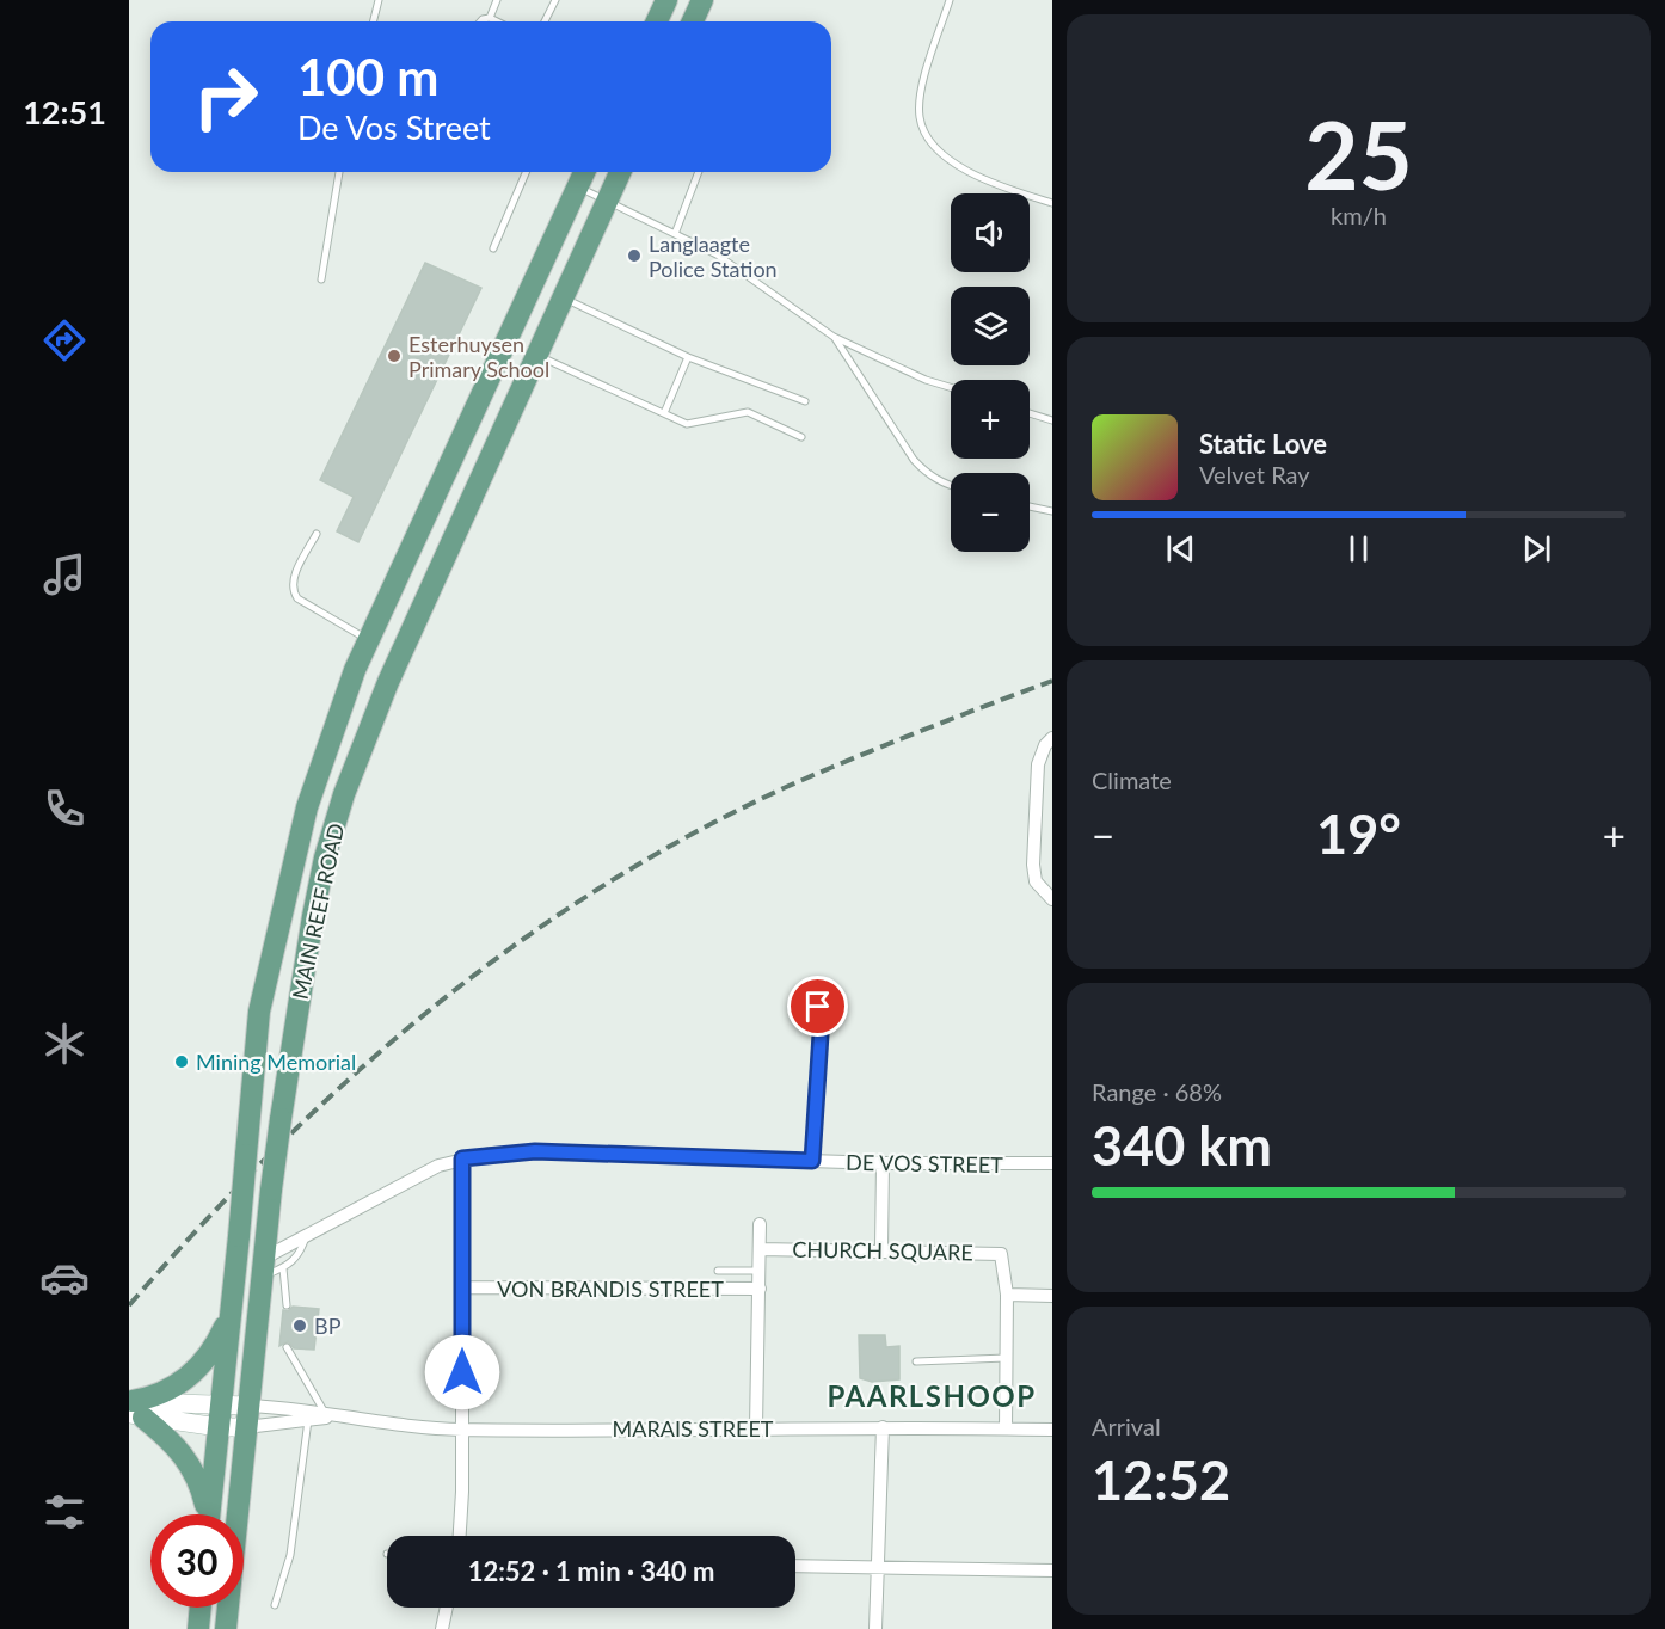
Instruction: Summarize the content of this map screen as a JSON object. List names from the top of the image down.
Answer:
{
  "streets": {
    "main road": ["MAIN REEF ROAD"],
    "street": [
      "DE VOS STREET",
      "CHURCH SQUARE",
      "VON BRANDIS STREET",
      "MARAIS STREET"
    ]
  },
  "crossings": [
    ["MAIN REEF ROAD", "DE VOS STREET"],
    ["MAIN REEF ROAD", "MARAIS STREET"],
    ["CHURCH SQUARE", "VON BRANDIS STREET"],
    ["CHURCH SQUARE", "MARAIS STREET"]
  ],
  "districts": ["PAARLSHOOP"],
  "places": [
    "Langlaagte Police Station",
    "Esterhuysen Primary School",
    "Mining Memorial",
    "BP"
  ],
  "page": {
    "tabs": "12:51",
    "tile": [
      ["25", "km/h"],
      "Climate",
      ["Range · 68%", "340 km"],
      ["Arrival", "12:52"]
    ],
    "turn": ["100 m", "De Vos Street"],
    "map_buttons": ["+", "−"],
    "song": ["Static Love", "Velvet Ray"],
    "heat": ["−", "19°", "+"],
    "limit": "30",
    "trip": "12:52 · 1 min · 340 m"
  }
}
